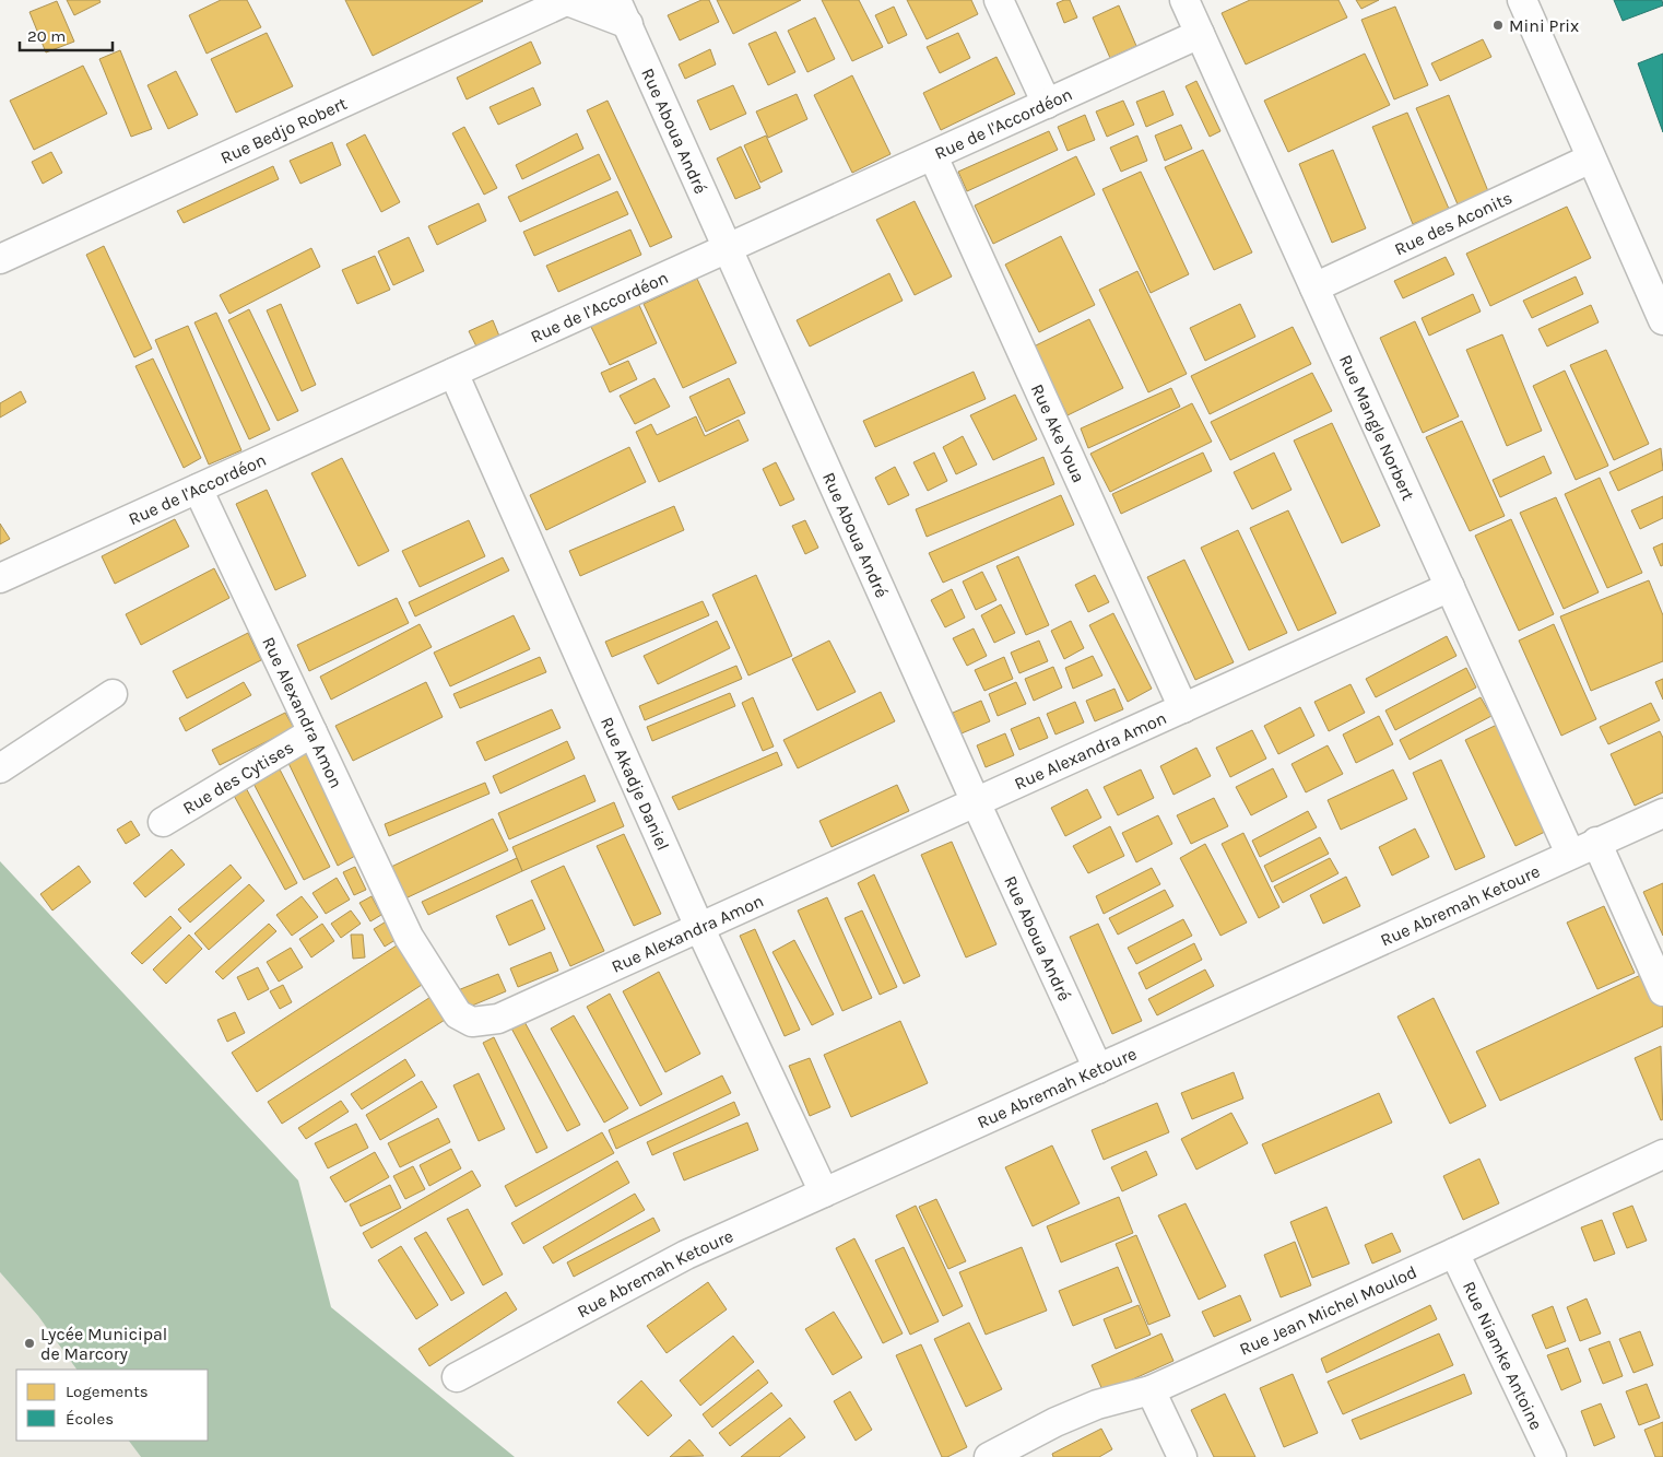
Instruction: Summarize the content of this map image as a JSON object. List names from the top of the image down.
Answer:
{
  "streets": {
    "street": [
      "Rue de l'Accordéon",
      "Rue Bedjo Robert",
      "Rue Aboua André",
      "Rue des Aconits",
      "Rue Mangle Norbert",
      "Rue Ake Youa",
      "Rue Alexandra Amon",
      "Rue des Cytises",
      "Rue Akadje Daniel",
      "Rue Abremah Ketoure",
      "Rue Jean Michel Moulod",
      "Rue Niamke Antoine"
    ]
  },
  "crossings": [
    ["Rue de l'Accordéon", "Rue Aboua André"],
    ["Rue de l'Accordéon", "Rue Mangle Norbert"],
    ["Rue de l'Accordéon", "Rue Ake Youa"],
    ["Rue de l'Accordéon", "Rue Alexandra Amon"],
    ["Rue de l'Accordéon", "Rue Akadje Daniel"],
    ["Rue Aboua André", "Rue Alexandra Amon"],
    ["Rue Aboua André", "Rue Abremah Ketoure"],
    ["Rue des Aconits", "Rue Mangle Norbert"],
    ["Rue Mangle Norbert", "Rue Alexandra Amon"],
    ["Rue Mangle Norbert", "Rue Abremah Ketoure"],
    ["Rue Ake Youa", "Rue Alexandra Amon"],
    ["Rue Alexandra Amon", "Rue des Cytises"],
    ["Rue Alexandra Amon", "Rue Akadje Daniel"],
    ["Rue Akadje Daniel", "Rue Abremah Ketoure"],
    ["Rue Jean Michel Moulod", "Rue Niamke Antoine"]
  ],
  "places": ["Mini Prix", "Lycée Municipal de Marcory"],
  "legend": ["Logements", "Écoles"],
  "scale_bar": "20 m"
}
